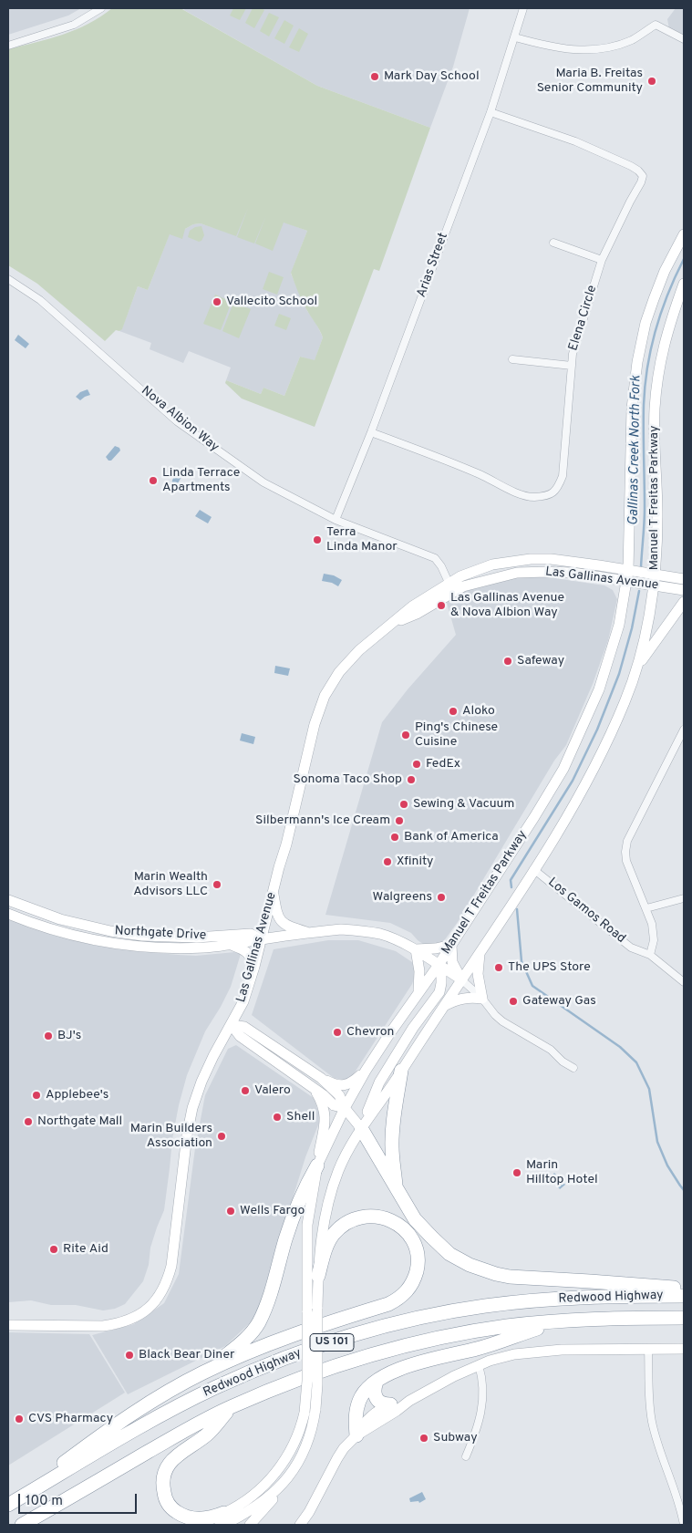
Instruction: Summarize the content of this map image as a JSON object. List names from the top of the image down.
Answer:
{
  "streets": {
    "highway": ["Redwood Highway", "US 101"],
    "main road": ["Manuel T Freitas Parkway", "Las Gallinas Avenue", "Northgate Drive"],
    "street": [
      "Arias Street",
      "Elena Circle",
      "Nova Albion Way",
      "Los Gamos Road"
    ]
  },
  "crossings": [
    ["Arias Street", "Elena Circle"],
    ["Arias Street", "Nova Albion Way"],
    ["Nova Albion Way", "Las Gallinas Avenue"],
    ["Manuel T Freitas Parkway", "Las Gallinas Avenue"],
    ["Manuel T Freitas Parkway", "Los Gamos Road"],
    ["Manuel T Freitas Parkway", "Northgate Drive"],
    ["Las Gallinas Avenue", "Northgate Drive"]
  ],
  "water": ["Gallinas Creek North Fork"],
  "places": [
    "Mark Day School",
    "Maria B. Freitas Senior Community",
    "Vallecito School",
    "Linda Terrace Apartments",
    "Terra Linda Manor",
    "Las Gallinas Avenue & Nova Albion Way",
    "Safeway",
    "Aloko",
    "Ping's Chinese Cuisine",
    "FedEx",
    "Sonoma Taco Shop",
    "Sewing & Vacuum",
    "Silbermann's Ice Cream",
    "Bank of America",
    "Xfinity",
    "Marin Wealth Advisors LLC",
    "Walgreens",
    "The UPS Store",
    "Gateway Gas",
    "Chevron",
    "BJ's",
    "Valero",
    "Applebee's",
    "Shell",
    "Northgate Mall",
    "Marin Builders Association",
    "Marin Hilltop Hotel",
    "Wells Fargo",
    "Rite Aid",
    "Black Bear Diner",
    "CVS Pharmacy",
    "Subway"
  ],
  "scale_bar": "100 m"
}
